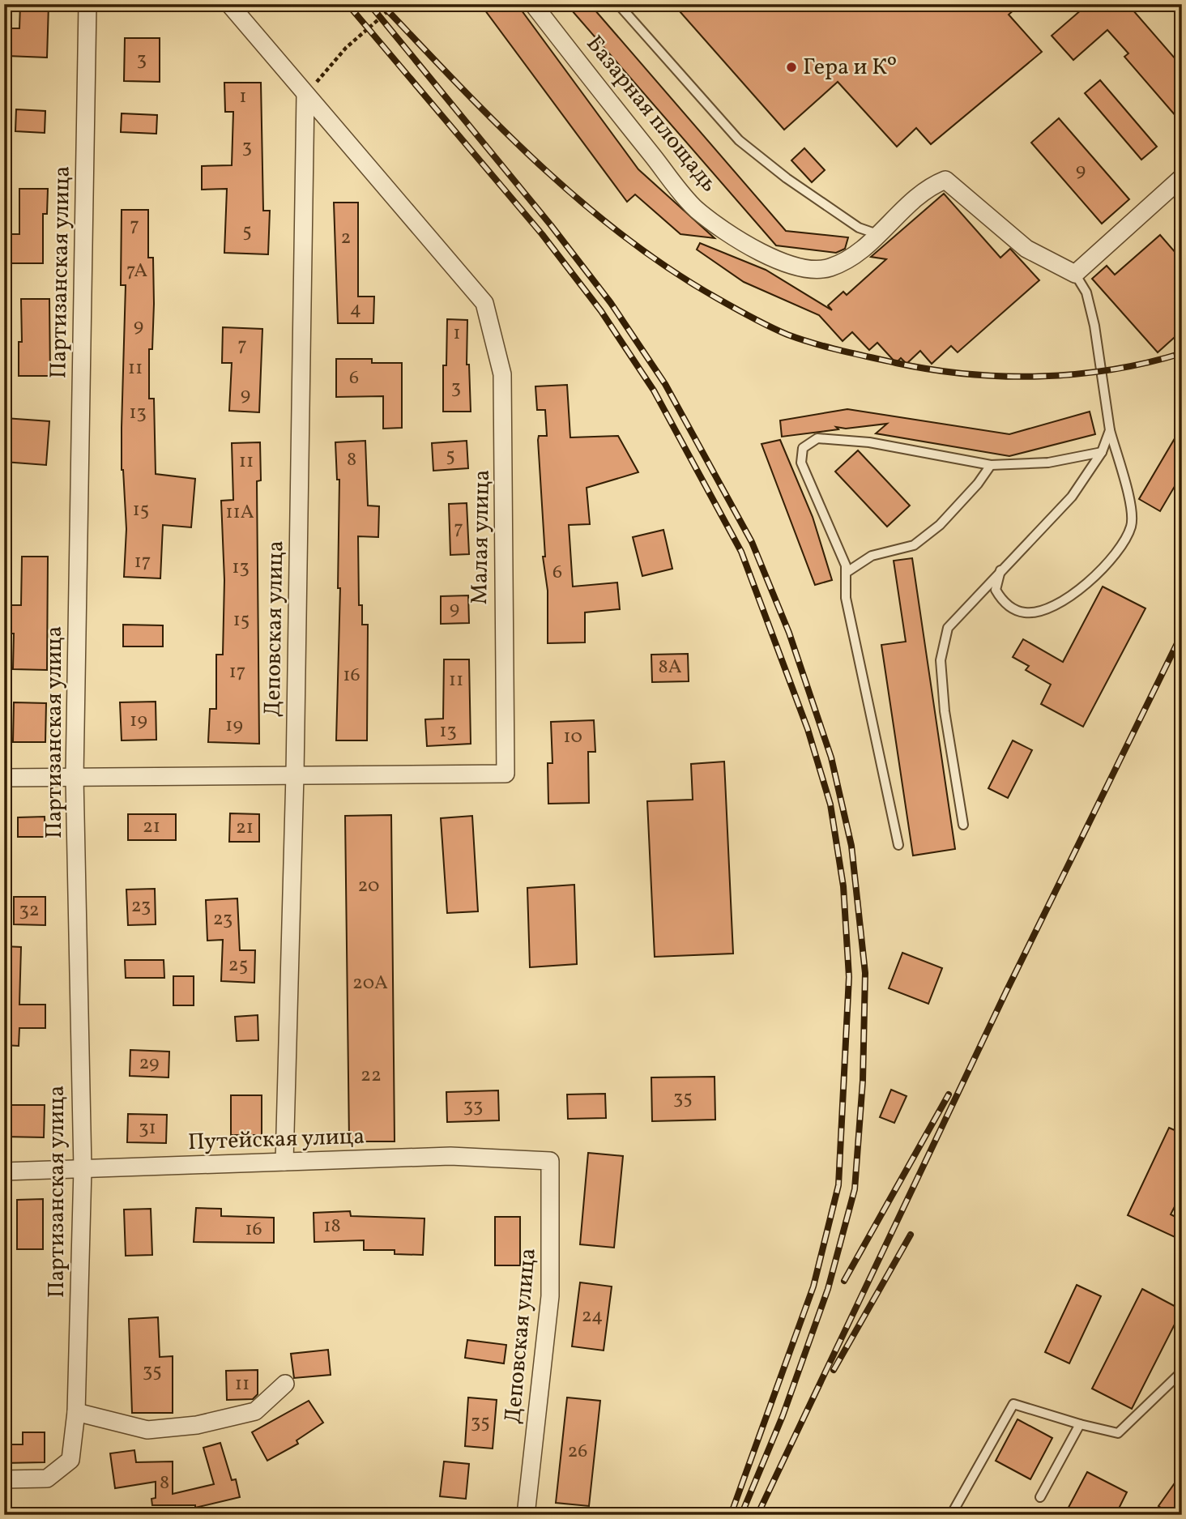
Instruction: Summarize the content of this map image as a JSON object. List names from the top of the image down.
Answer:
{
  "streets": {
    "street": [
      "Базарная площадь",
      "Партизанская улица",
      "Малая улица",
      "Деповская улица",
      "Путейская улица"
    ]
  },
  "crossings": [
    ["Партизанская улица", "Путейская улица"],
    ["Малая улица", "Деповская улица"],
    ["Деповская улица", "Путейская улица"]
  ],
  "places": ["Гера и К⁰"],
  "house_numbers": [
    "3",
    "1",
    "3",
    "9",
    "7",
    "5",
    "2",
    "7А",
    "4",
    "9",
    "1",
    "7",
    "11",
    "6",
    "3",
    "9",
    "13",
    "5",
    "8",
    "11",
    "15",
    "11А",
    "7",
    "17",
    "13",
    "6",
    "9",
    "15",
    "8А",
    "17",
    "16",
    "11",
    "19",
    "19",
    "13",
    "10",
    "21",
    "21",
    "20",
    "23",
    "32",
    "23",
    "25",
    "20А",
    "29",
    "22",
    "35",
    "33",
    "31",
    "18",
    "16",
    "24",
    "35",
    "11",
    "35",
    "26",
    "8"
  ]
}
